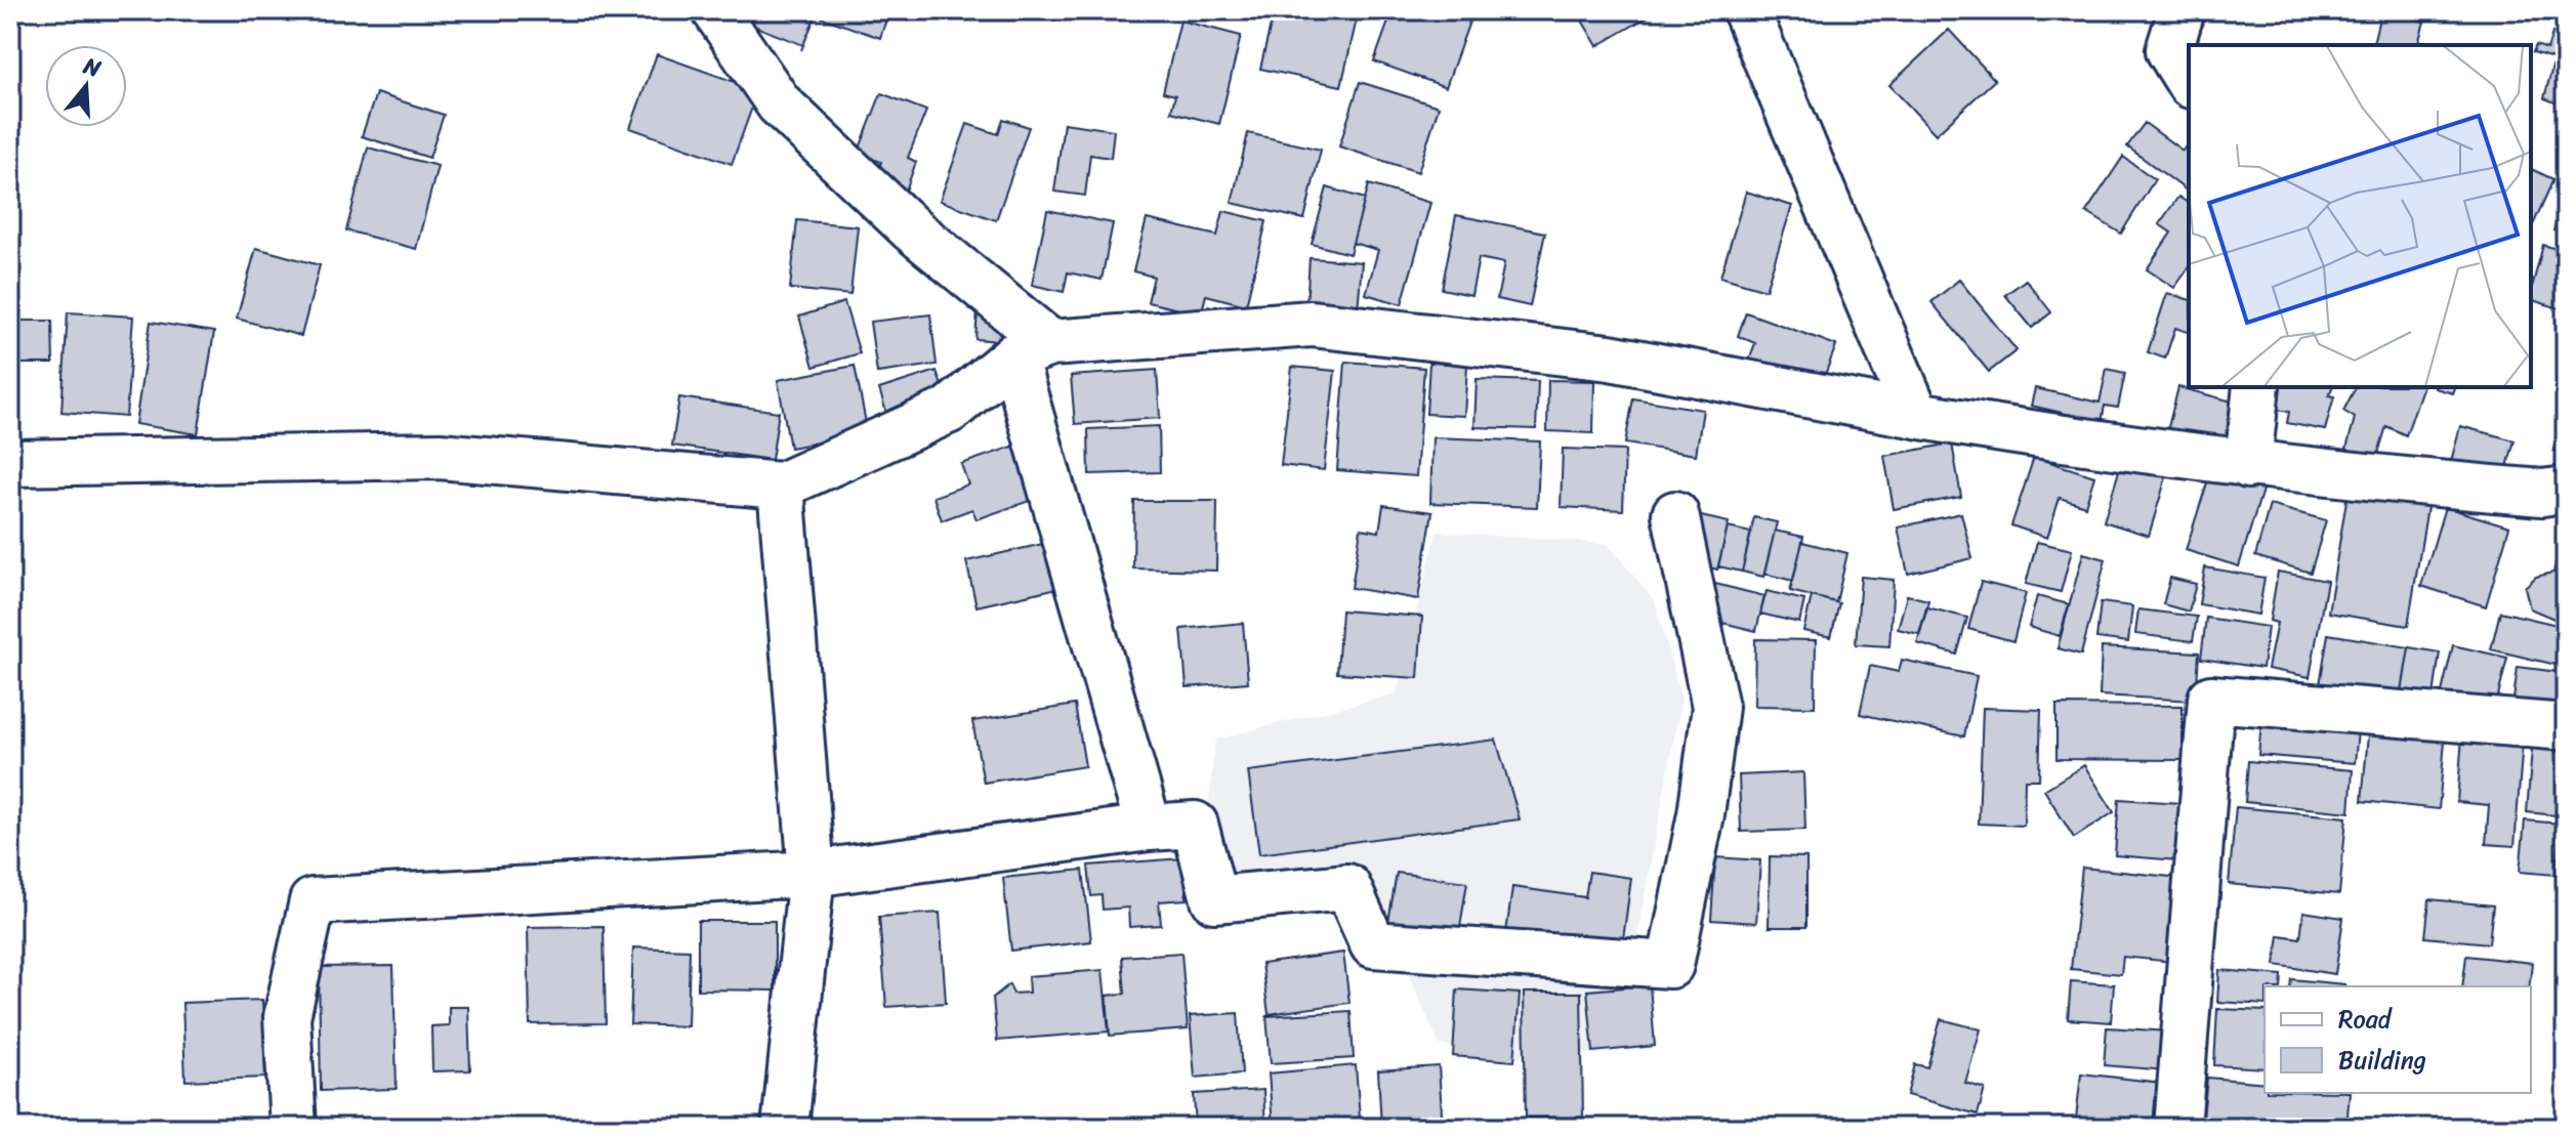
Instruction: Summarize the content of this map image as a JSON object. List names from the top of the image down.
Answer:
{
  "legend": ["Road", "Building"],
  "north": "top"
}
